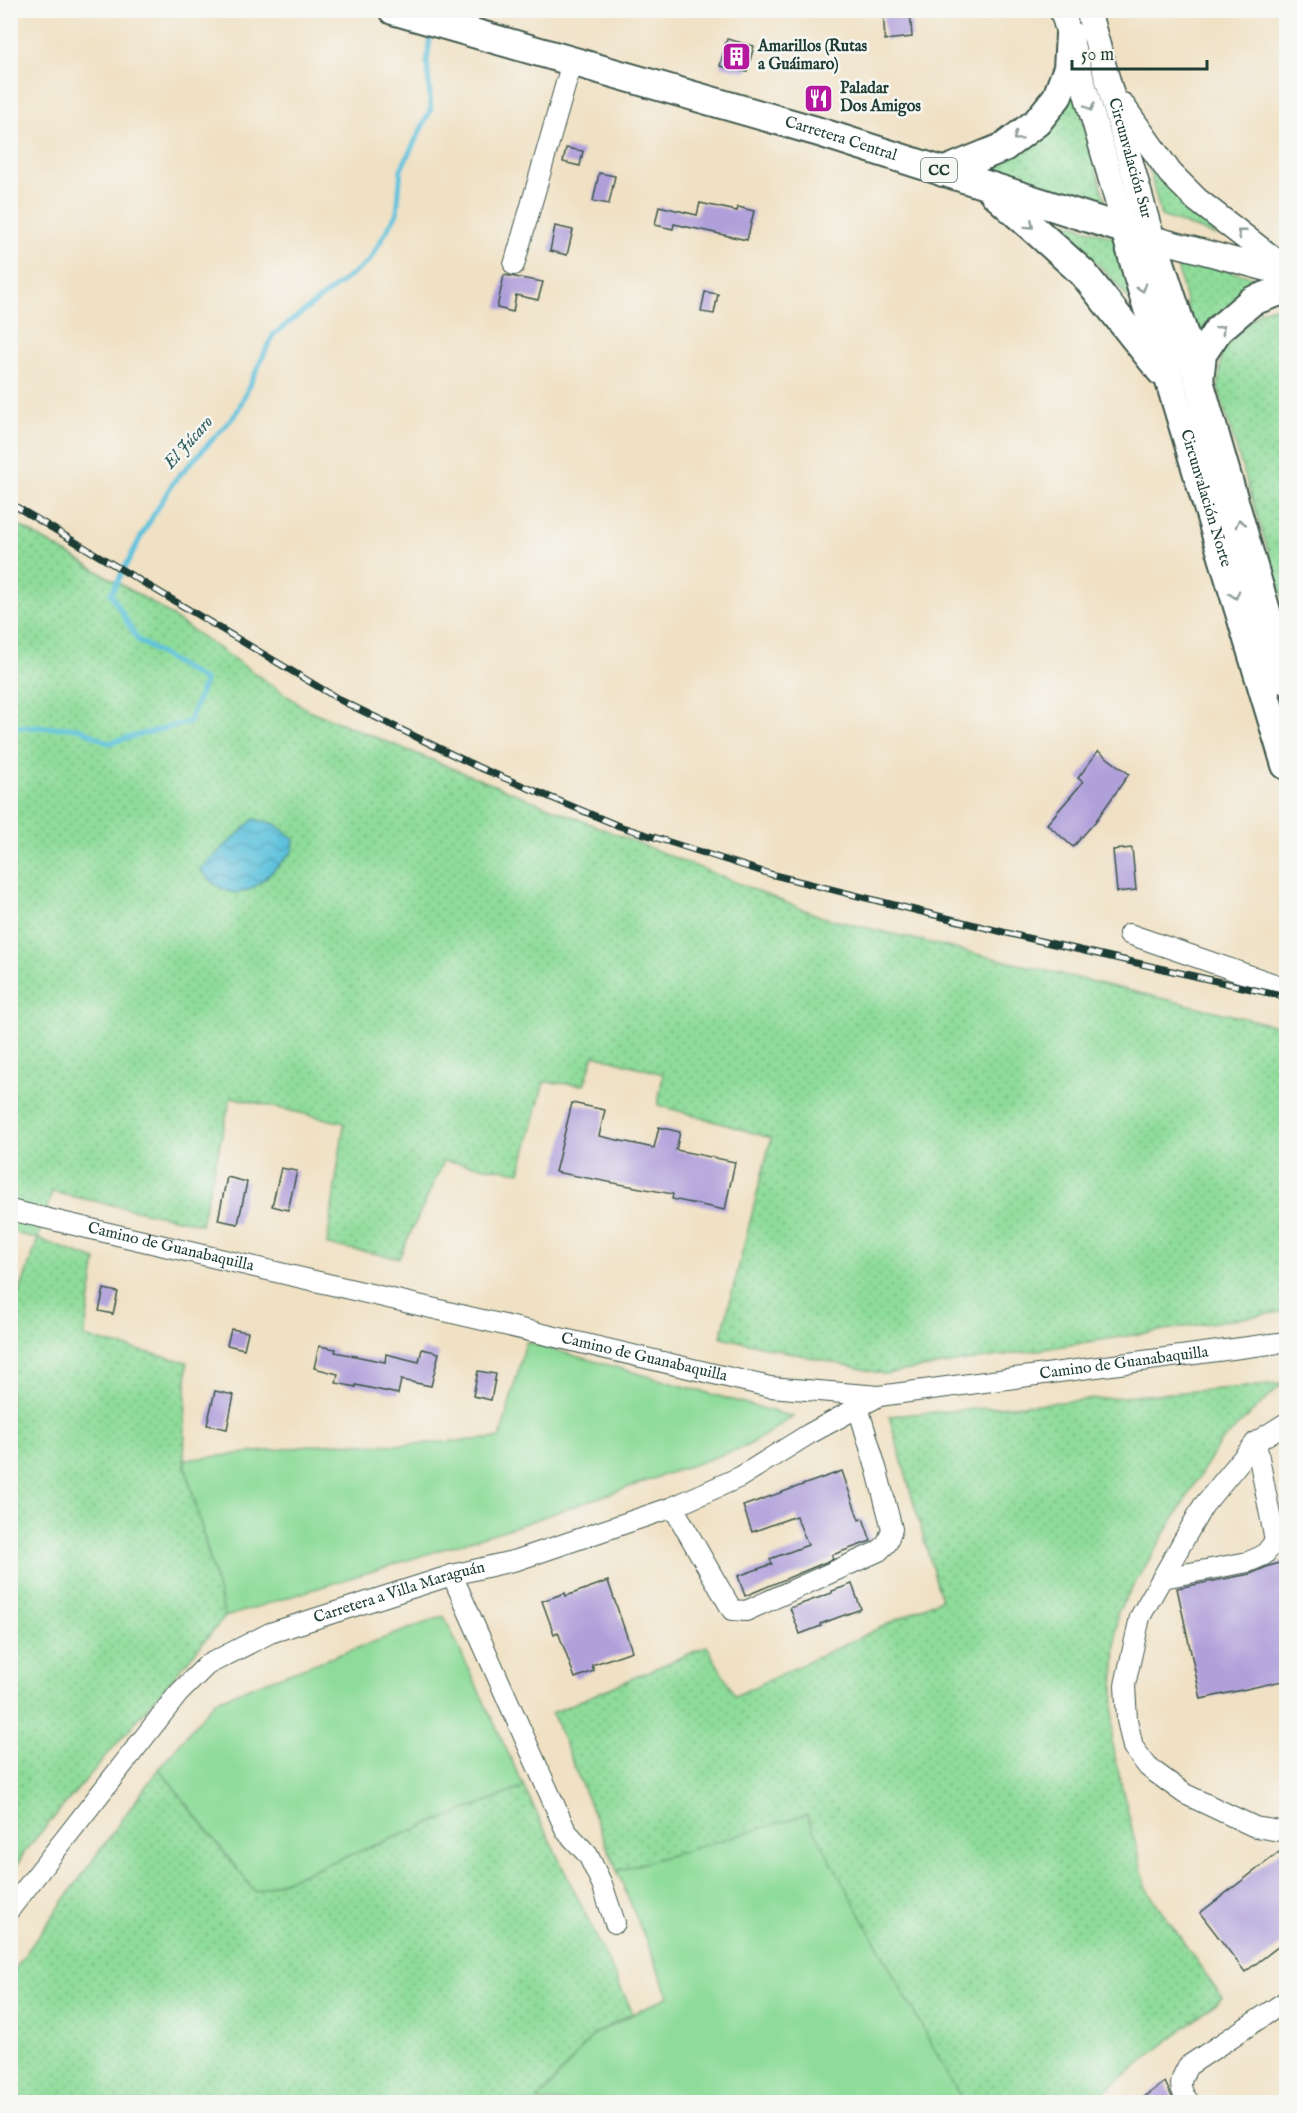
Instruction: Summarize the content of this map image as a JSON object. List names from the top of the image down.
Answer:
{
  "streets": {
    "highway": ["Carretera Central", "CC", "Circunvalación Norte"],
    "main road": ["Circunvalación Sur"],
    "street": ["Camino de Guanabaquilla", "Carretera a Villa Maraguán"]
  },
  "crossings": [
    ["Carretera Central", "Circunvalación Sur"],
    ["Carretera Central", "Circunvalación Norte"],
    ["Circunvalación Sur", "Circunvalación Norte"],
    ["Camino de Guanabaquilla", "Carretera a Villa Maraguán"]
  ],
  "water": ["El Júcaro"],
  "places": {
    "building": ["Amarillos (Rutas a Guáimaro)"],
    "restaurant": ["Paladar Dos Amigos"]
  },
  "scale_bar": "50 m"
}
